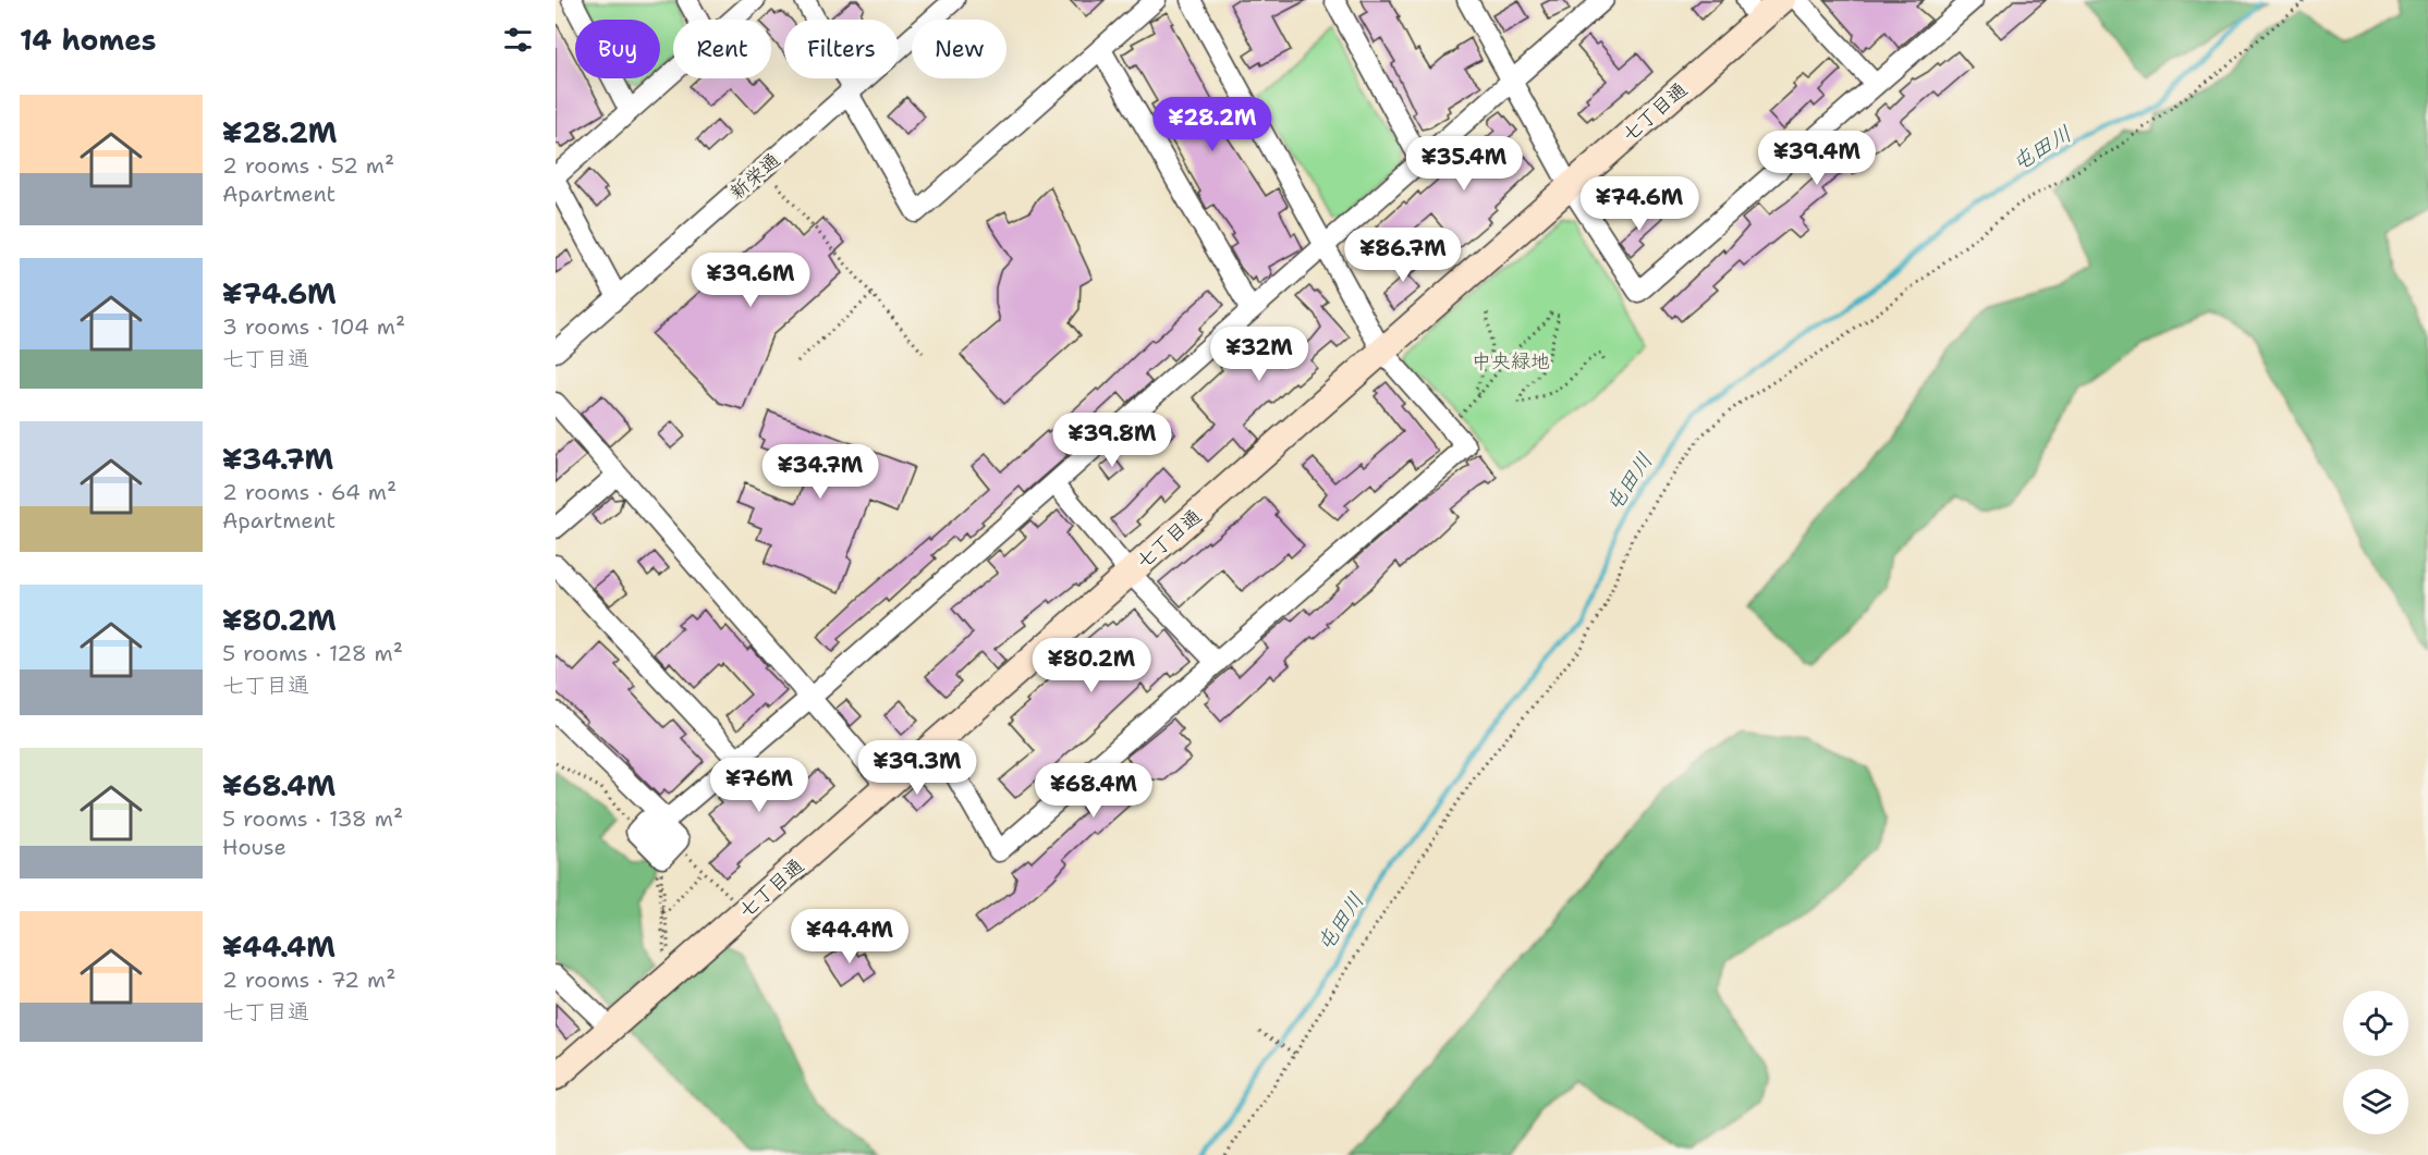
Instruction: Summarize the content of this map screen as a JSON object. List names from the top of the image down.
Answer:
{
  "streets": {
    "street": ["七丁目通", "新栄通"]
  },
  "water": ["屯田川"],
  "parks": ["中央緑地"],
  "page": {
    "heading": "14 homes",
    "chip": [
      "Buy",
      "Rent",
      "Filters",
      "New"
    ],
    "list": [
      {
        "name": "¥28.2M",
        "note": "2 rooms · 52 m² · Apartment"
      },
      {
        "name": "¥74.6M",
        "note": "3 rooms · 104 m² · 七丁目通"
      },
      {
        "name": "¥34.7M",
        "note": "2 rooms · 64 m² · Apartment"
      },
      {
        "name": "¥80.2M",
        "note": "5 rooms · 128 m² · 七丁目通"
      },
      {
        "name": "¥68.4M",
        "note": "5 rooms · 138 m² · House"
      },
      {
        "name": "¥44.4M",
        "note": "2 rooms · 72 m² · 七丁目通"
      }
    ],
    "price": [
      "¥28.2M",
      "¥39.4M",
      "¥35.4M",
      "¥74.6M",
      "¥86.7M",
      "¥39.6M",
      "¥32M",
      "¥39.8M",
      "¥34.7M",
      "¥80.2M",
      "¥39.3M",
      "¥76M",
      "¥68.4M",
      "¥44.4M"
    ]
  }
}
